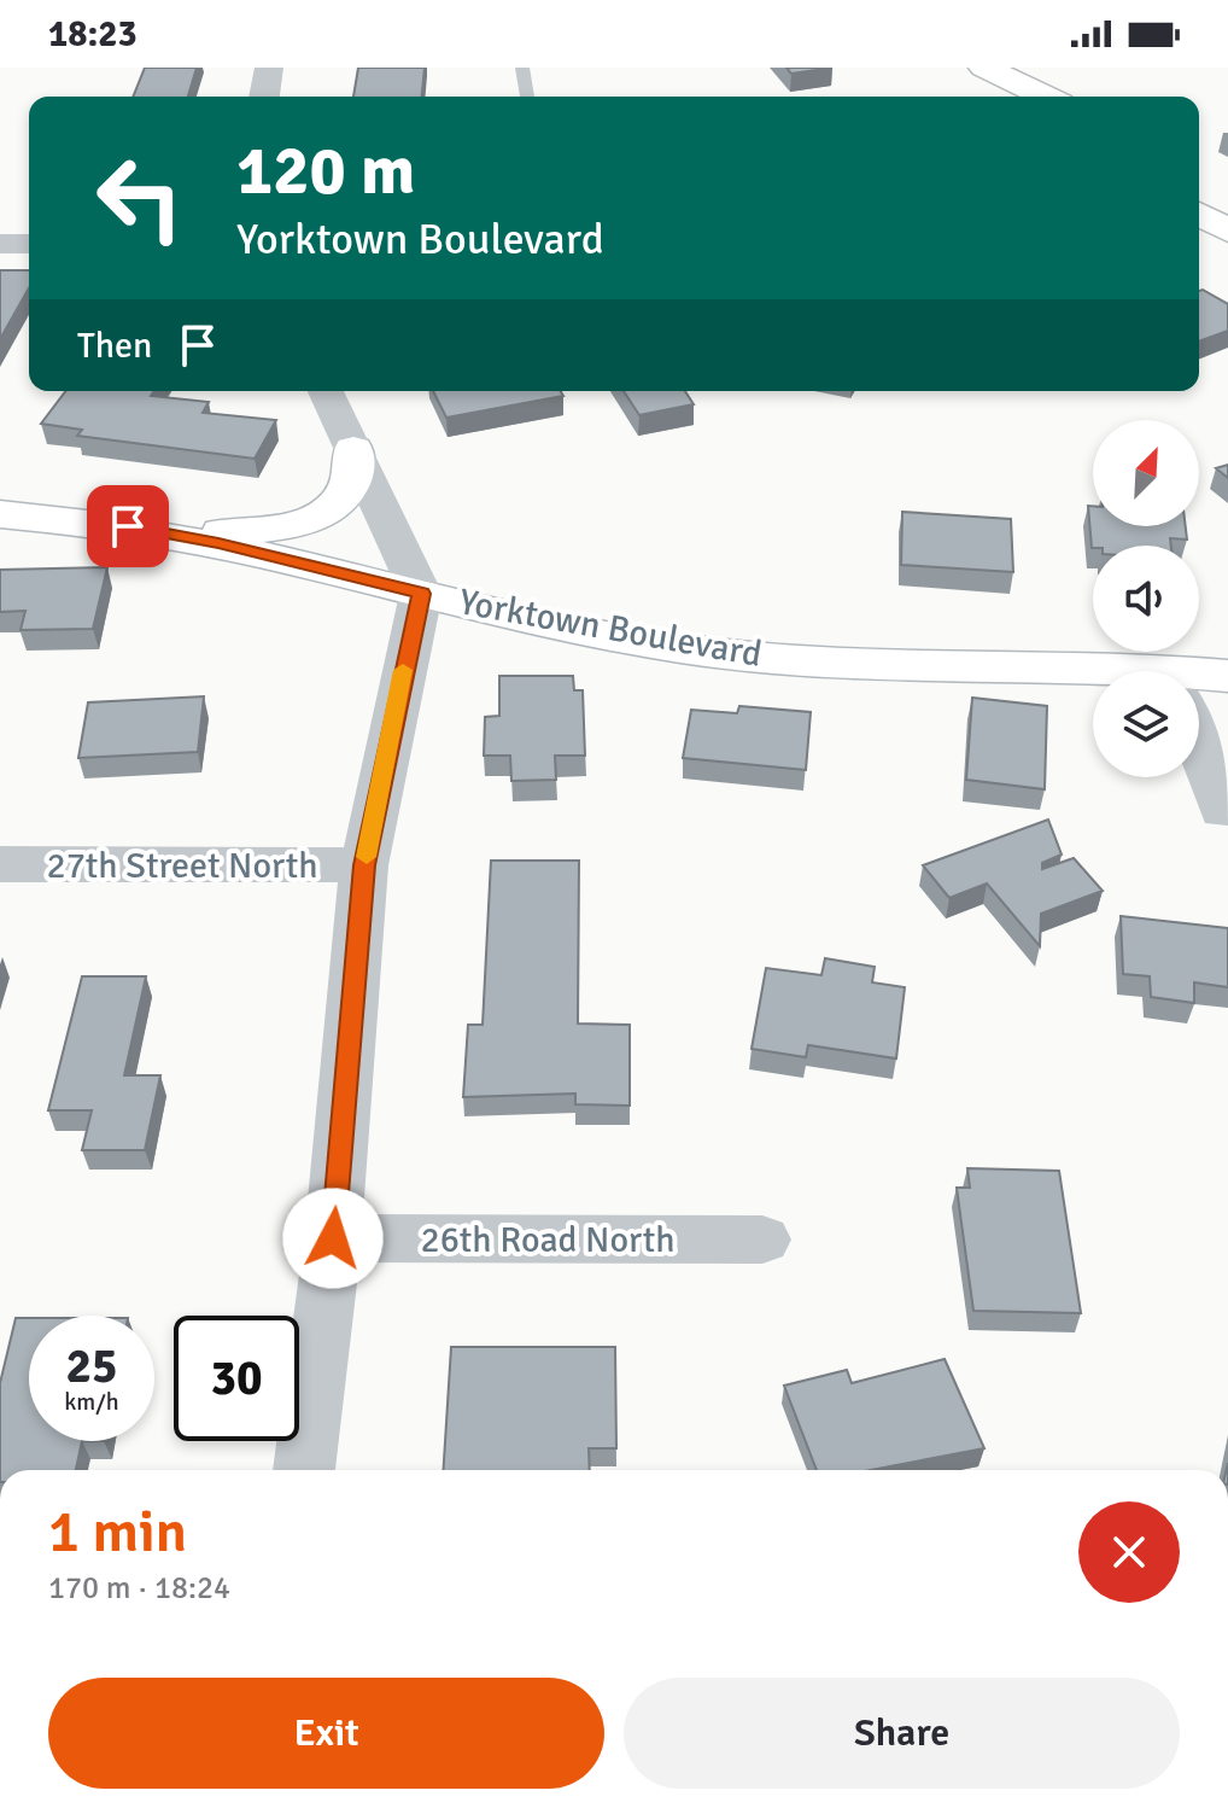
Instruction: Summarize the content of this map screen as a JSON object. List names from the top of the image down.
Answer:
{
  "streets": {
    "street": ["Yorktown Boulevard", "27th Street North", "26th Road North"]
  },
  "north": "top right",
  "page": {
    "status": "18:23",
    "turn": ["120 m", "Yorktown Boulevard"],
    "then": "Then",
    "speed": "25 km/h",
    "limit": "30",
    "heading": ["1 min", "170 m · 18:24"],
    "buttons": ["Exit", "Share"]
  }
}
